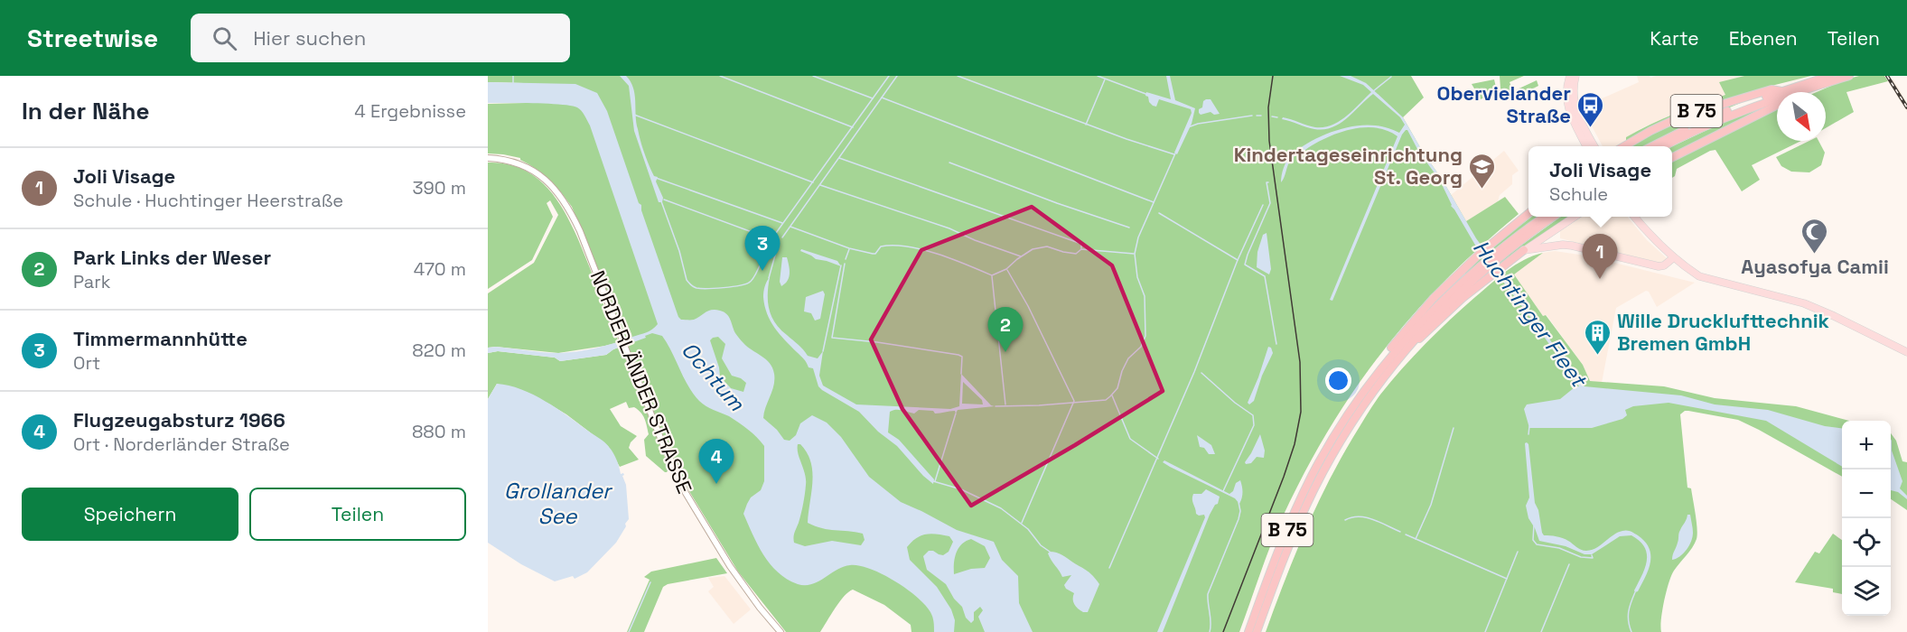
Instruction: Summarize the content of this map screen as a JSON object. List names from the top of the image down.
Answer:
{
  "streets": {
    "highway": ["B 75"],
    "street": ["NORDERLÄNDER STRASSE"]
  },
  "water": ["Huchtinger Fleet", "Ochtum", "Grollander See"],
  "places": {
    "bus stop": ["Obervielander Straße"],
    "school or university": ["Kindertageseinrichtung St. Georg"],
    "mosque": ["Ayasofya Camii"],
    "building": ["Wille Drucklufttechnik Bremen GmbH"]
  },
  "north": "bottom right",
  "page": {
    "header": "Streetwise",
    "search": "Hier suchen",
    "nav": ["Karte", "Ebenen", "Teilen"],
    "heading": ["In der Nähe", "4 Ergebnisse"],
    "list": [
      {
        "mark": "1",
        "name": "Joli Visage",
        "note": "Schule · Huchtinger Heerstraße",
        "value": "390 m"
      },
      {
        "mark": "2",
        "name": "Park Links der Weser",
        "note": "Park",
        "value": "470 m"
      },
      {
        "mark": "3",
        "name": "Timmermannhütte",
        "note": "Ort",
        "value": "820 m"
      },
      {
        "mark": "4",
        "name": "Flugzeugabsturz 1966",
        "note": "Ort · Norderländer Straße",
        "value": "880 m"
      }
    ],
    "popup": ["Joli Visage", "Schule"],
    "pins": [
      "3",
      "1",
      "2",
      "4"
    ],
    "map_buttons": ["+", "−"],
    "buttons": ["Speichern", "Teilen"]
  }
}
